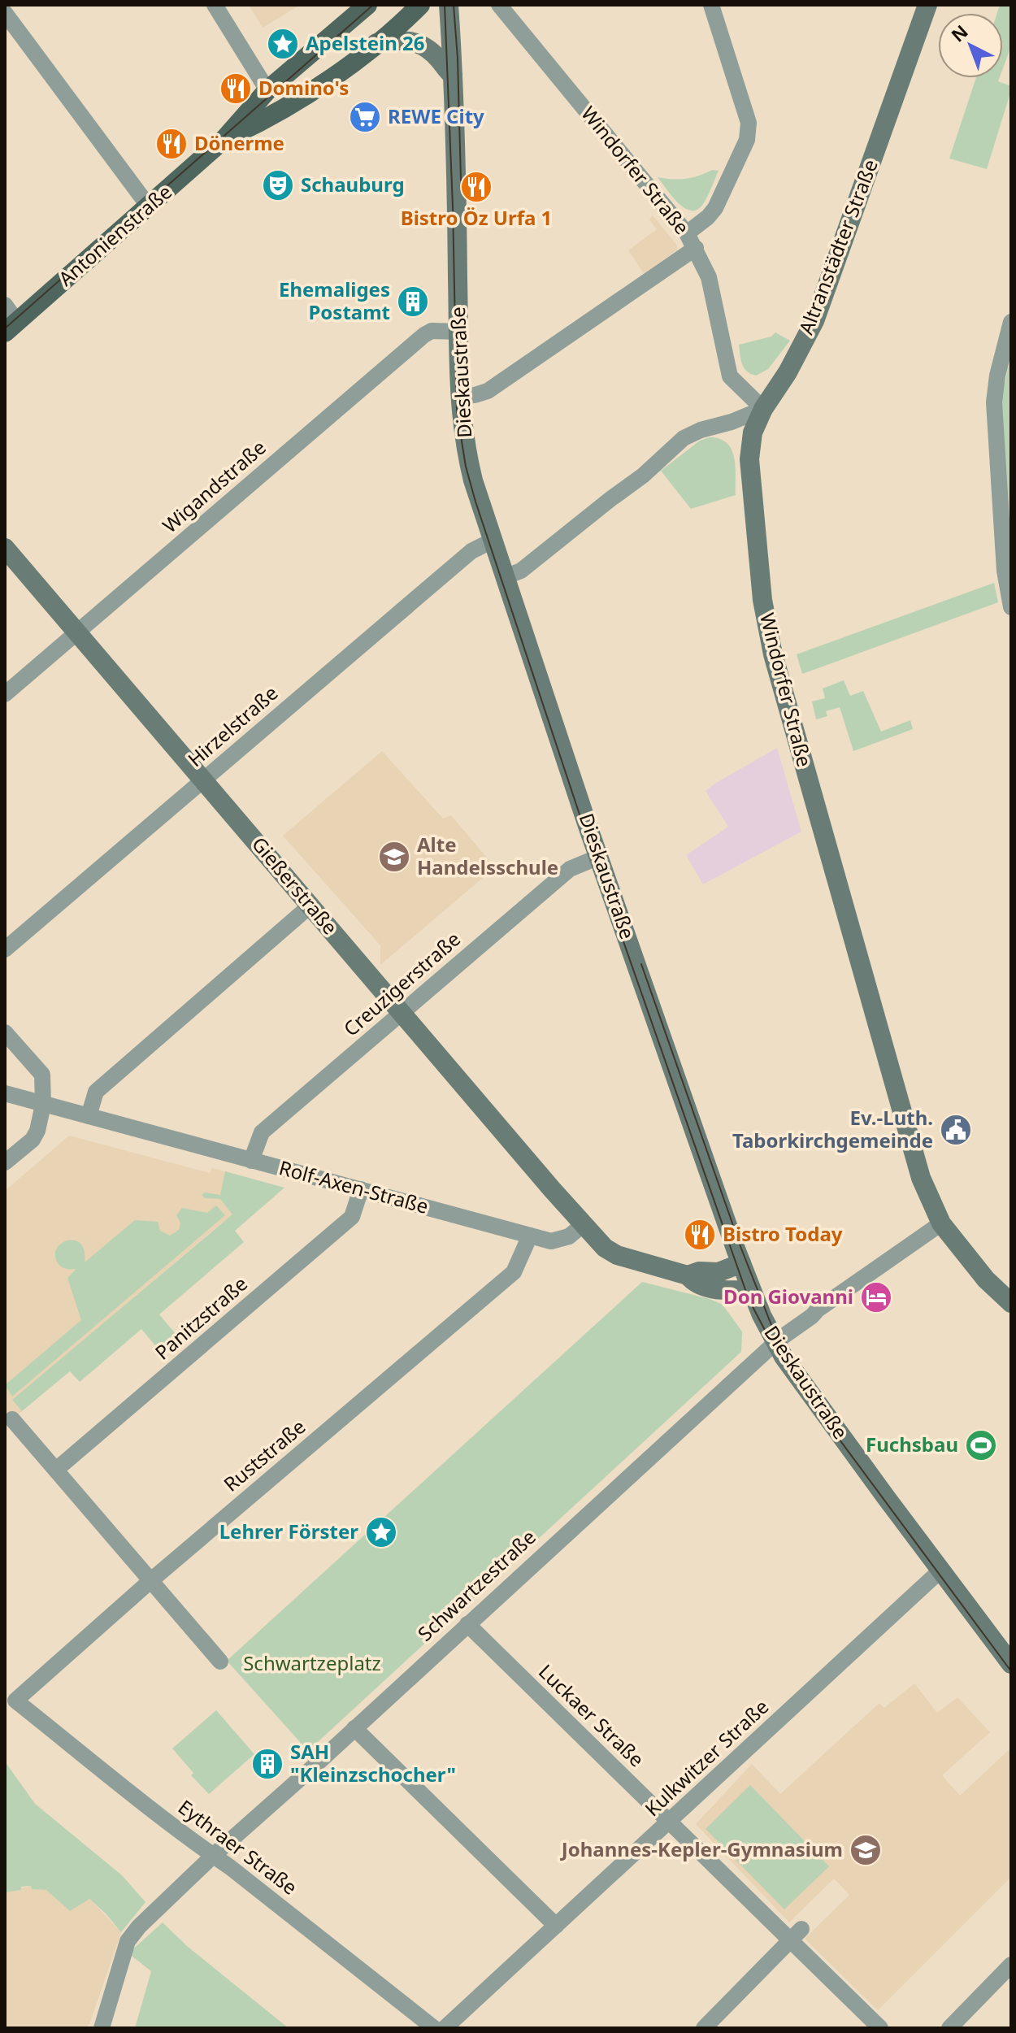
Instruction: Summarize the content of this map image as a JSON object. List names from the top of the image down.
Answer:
{
  "streets": {
    "main road": ["Antonienstraße"],
    "street": [
      "Windorfer Straße",
      "Altranstädter Straße",
      "Dieskaustraße",
      "Wigandstraße",
      "Hirzelstraße",
      "Gießerstraße",
      "Creuzigerstraße",
      "Rolf-Axen-Straße",
      "Panitzstraße",
      "Ruststraße",
      "Schwartzestraße",
      "Luckaer Straße",
      "Kulkwitzer Straße",
      "Eythraer Straße"
    ]
  },
  "crossings": [
    ["Windorfer Straße", "Altranstädter Straße"],
    ["Windorfer Straße", "Schwartzestraße"],
    ["Dieskaustraße", "Wigandstraße"],
    ["Dieskaustraße", "Hirzelstraße"],
    ["Dieskaustraße", "Creuzigerstraße"],
    ["Dieskaustraße", "Schwartzestraße"],
    ["Dieskaustraße", "Kulkwitzer Straße"],
    ["Wigandstraße", "Gießerstraße"],
    ["Hirzelstraße", "Gießerstraße"],
    ["Gießerstraße", "Creuzigerstraße"],
    ["Gießerstraße", "Rolf-Axen-Straße"],
    ["Creuzigerstraße", "Rolf-Axen-Straße"],
    ["Rolf-Axen-Straße", "Panitzstraße"],
    ["Rolf-Axen-Straße", "Ruststraße"],
    ["Ruststraße", "Eythraer Straße"],
    ["Schwartzestraße", "Luckaer Straße"],
    ["Schwartzestraße", "Eythraer Straße"],
    ["Luckaer Straße", "Kulkwitzer Straße"]
  ],
  "parks": ["Schwartzeplatz"],
  "places": {
    "place": ["Apelstein 26", "Lehrer Förster"],
    "restaurant": [
      "Domino's",
      "Dönerme",
      "Bistro Öz Urfa 1",
      "Bistro Today"
    ],
    "supermarket": ["REWE City"],
    "theatre": ["Schauburg"],
    "building": ["Ehemaliges Postamt", "SAH \"Kleinzschocher\""],
    "school or university": ["Alte Handelsschule", "Johannes-Kepler-Gymnasium"],
    "public building": ["Ev.-Luth. Taborkirchgemeinde"],
    "hotel": ["Don Giovanni"],
    "sports": ["Fuchsbau"]
  },
  "north": "top left"
}
